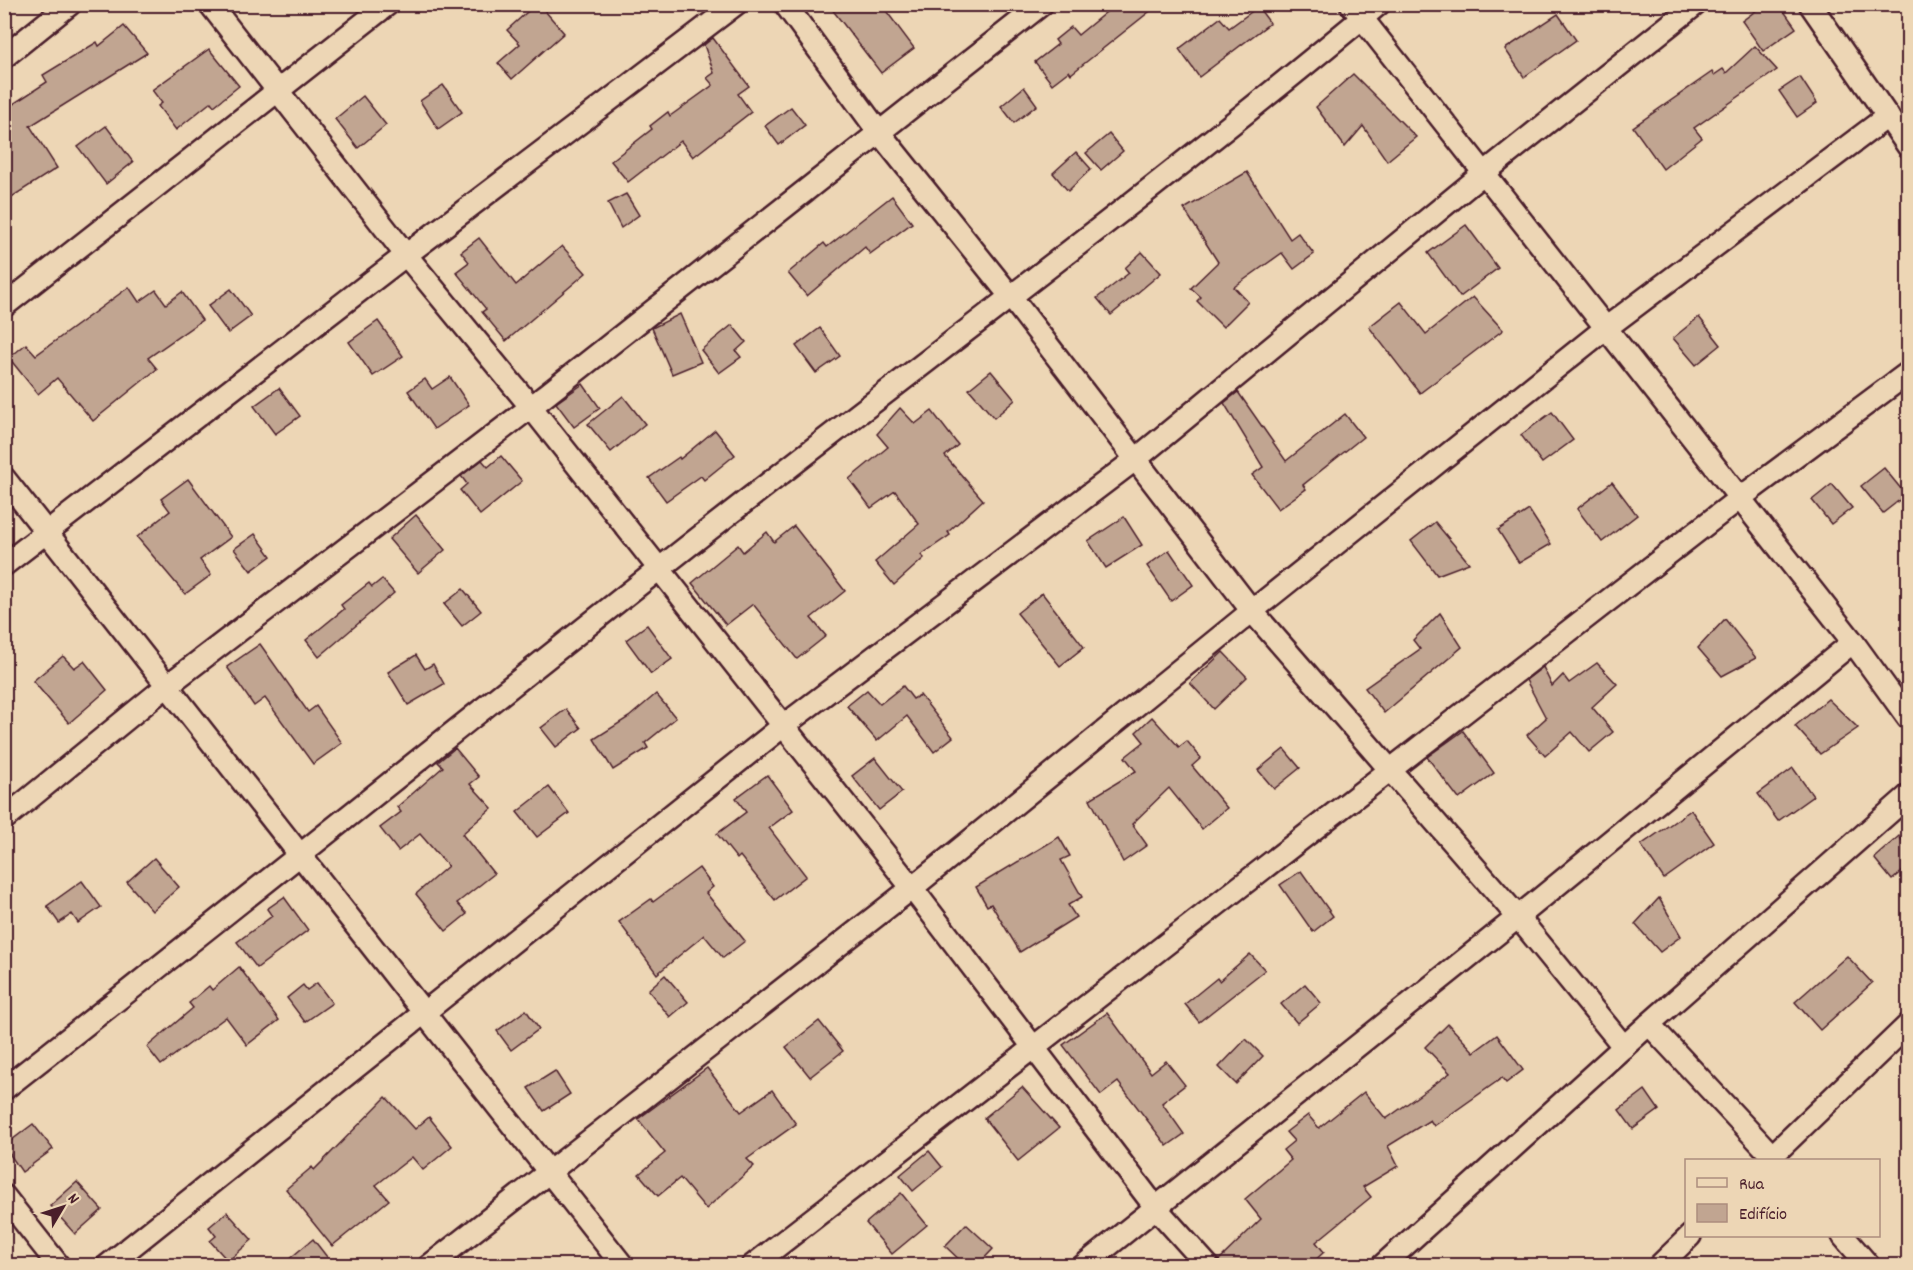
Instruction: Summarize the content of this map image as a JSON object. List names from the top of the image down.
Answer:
{
  "legend": ["Rua", "Edifício"],
  "north": "top right"
}
